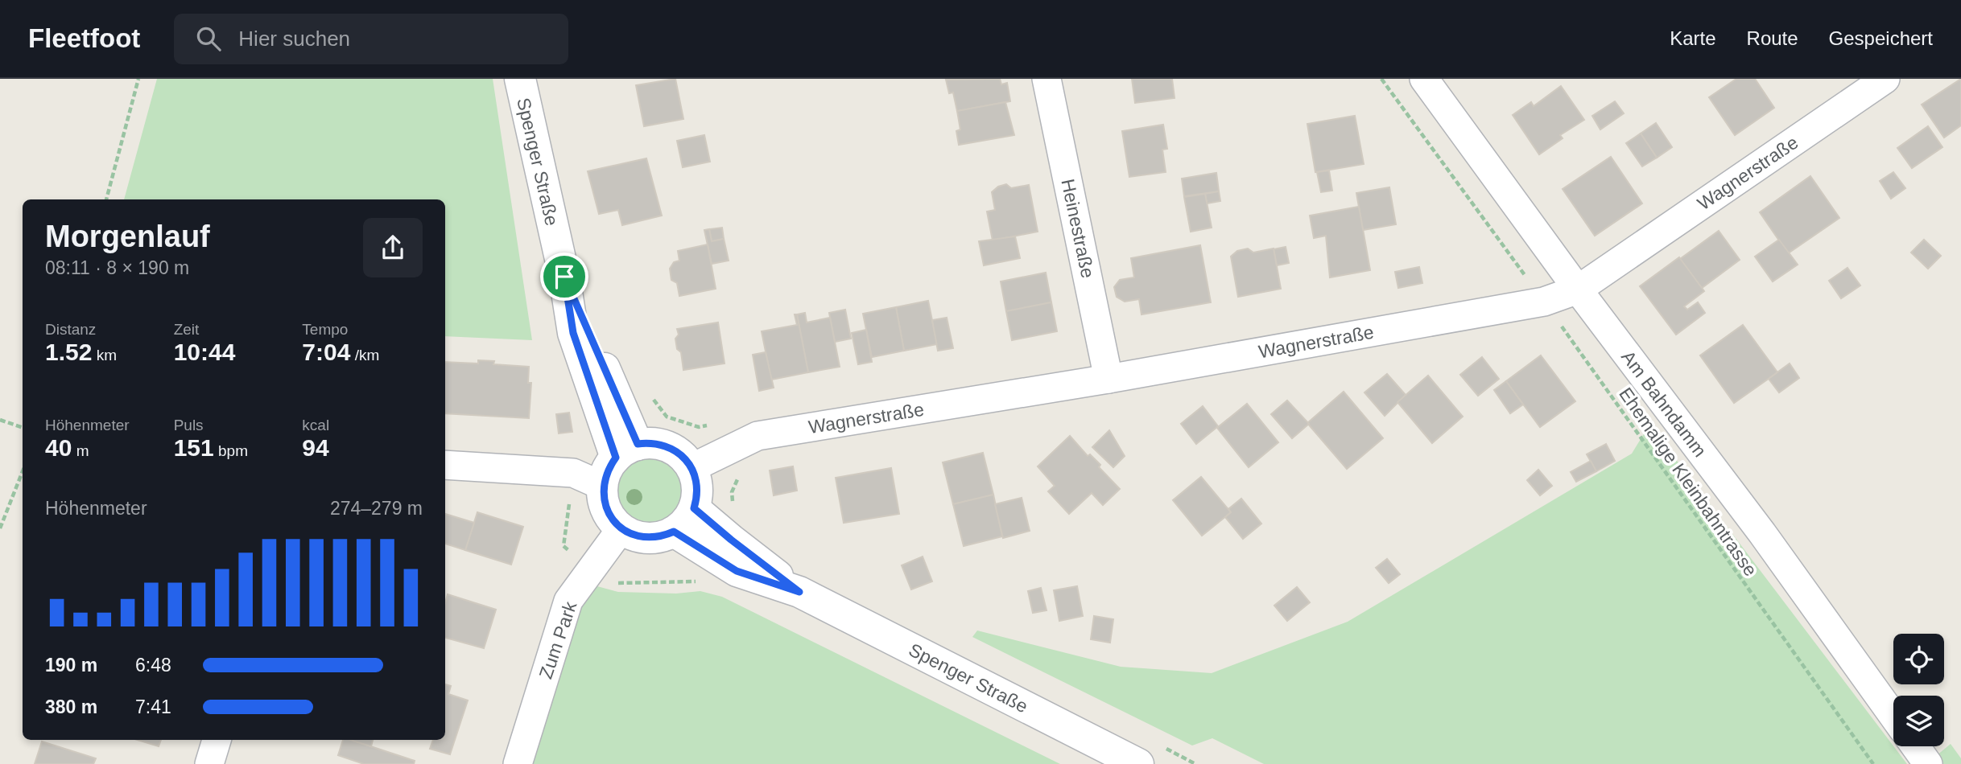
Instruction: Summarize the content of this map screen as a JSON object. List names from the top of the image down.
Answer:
{
  "streets": {
    "street": [
      "Spenger Straße",
      "Wagnerstraße",
      "Heinestraße",
      "Am Bahndamm",
      "Zum Park"
    ],
    "path": ["Ehemalige Kleinbahntrasse"]
  },
  "crossings": [
    ["Spenger Straße", "Wagnerstraße"],
    ["Spenger Straße", "Zum Park"],
    ["Wagnerstraße", "Heinestraße"],
    ["Wagnerstraße", "Am Bahndamm"],
    ["Wagnerstraße", "Ehemalige Kleinbahntrasse"],
    ["Wagnerstraße", "Zum Park"]
  ],
  "page": {
    "header": "Fleetfoot",
    "search": "Hier suchen",
    "nav": ["Karte", "Route", "Gespeichert"],
    "heading": ["Morgenlauf", "08:11 · 8 × 190 m"],
    "stats": [
      ["Distanz", "1.52 km"],
      ["Zeit", "10:44"],
      ["Tempo", "7:04 /km"],
      ["Höhenmeter", "40 m"],
      ["Puls", "151 bpm"],
      ["kcal", "94"]
    ],
    "chart": ["Höhenmeter", "274–279 m"],
    "list": [
      {
        "name": "190 m",
        "note": "6:48"
      },
      {
        "name": "380 m",
        "note": "7:41"
      }
    ]
  }
}
